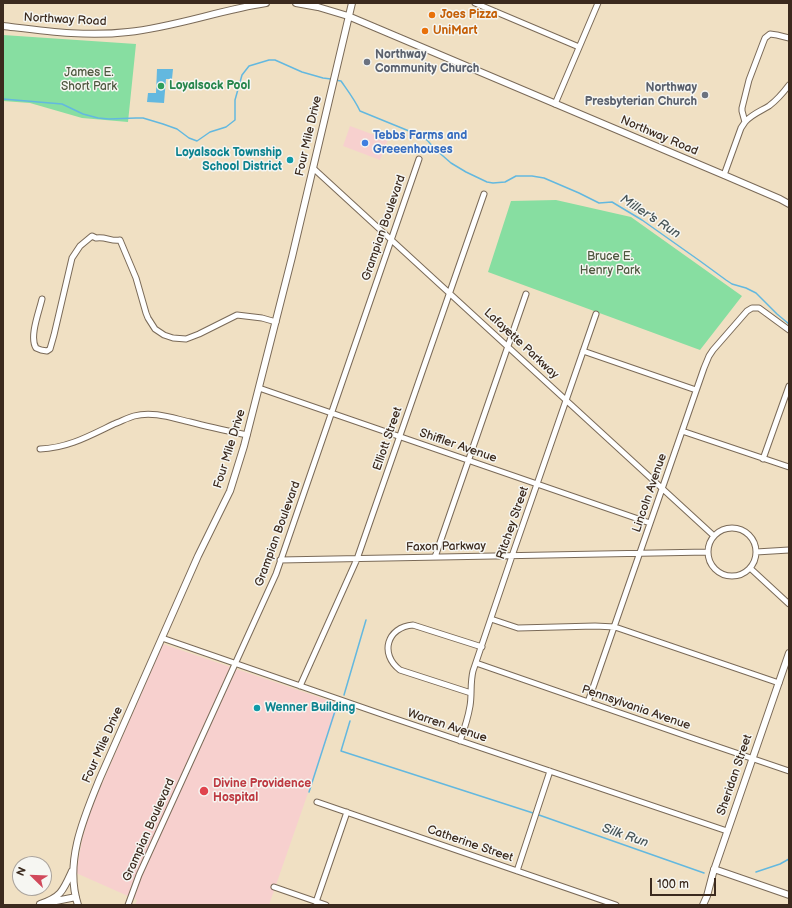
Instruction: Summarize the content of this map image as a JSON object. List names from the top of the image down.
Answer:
{
  "streets": {
    "street": [
      "Northway Road",
      "Four Mile Drive",
      "Grampian Boulevard",
      "Lafayette Parkway",
      "Elliott Street",
      "Shiffler Avenue",
      "Lincoln Avenue",
      "Ritchey Street",
      "Faxon Parkway",
      "Pennsylvania Avenue",
      "Warren Avenue",
      "Sheridan Street",
      "Catherine Street"
    ]
  },
  "crossings": [
    ["Northway Road", "Four Mile Drive"],
    ["Four Mile Drive", "Lafayette Parkway"],
    ["Four Mile Drive", "Shiffler Avenue"],
    ["Four Mile Drive", "Warren Avenue"],
    ["Grampian Boulevard", "Lafayette Parkway"],
    ["Grampian Boulevard", "Shiffler Avenue"],
    ["Grampian Boulevard", "Faxon Parkway"],
    ["Grampian Boulevard", "Warren Avenue"],
    ["Lafayette Parkway", "Elliott Street"],
    ["Lafayette Parkway", "Lincoln Avenue"],
    ["Lafayette Parkway", "Ritchey Street"],
    ["Lafayette Parkway", "Faxon Parkway"],
    ["Elliott Street", "Shiffler Avenue"],
    ["Elliott Street", "Faxon Parkway"],
    ["Elliott Street", "Warren Avenue"],
    ["Shiffler Avenue", "Lincoln Avenue"],
    ["Shiffler Avenue", "Ritchey Street"],
    ["Lincoln Avenue", "Faxon Parkway"],
    ["Lincoln Avenue", "Pennsylvania Avenue"],
    ["Ritchey Street", "Faxon Parkway"],
    ["Ritchey Street", "Pennsylvania Avenue"],
    ["Ritchey Street", "Warren Avenue"],
    ["Pennsylvania Avenue", "Sheridan Street"],
    ["Warren Avenue", "Sheridan Street"]
  ],
  "water": ["Miller's Run", "Silk Run"],
  "parks": ["James E. Short Park", "Bruce E. Henry Park"],
  "places": [
    "Joes Pizza",
    "UniMart",
    "Northway Community Church",
    "Loyalsock Pool",
    "Northway Presbyterian Church",
    "Tebbs Farms and Greeenhouses",
    "Loyalsock Township School District",
    "Wenner Building",
    "Divine Providence Hospital"
  ],
  "scale_bar": "100 m",
  "north": "top left"
}
